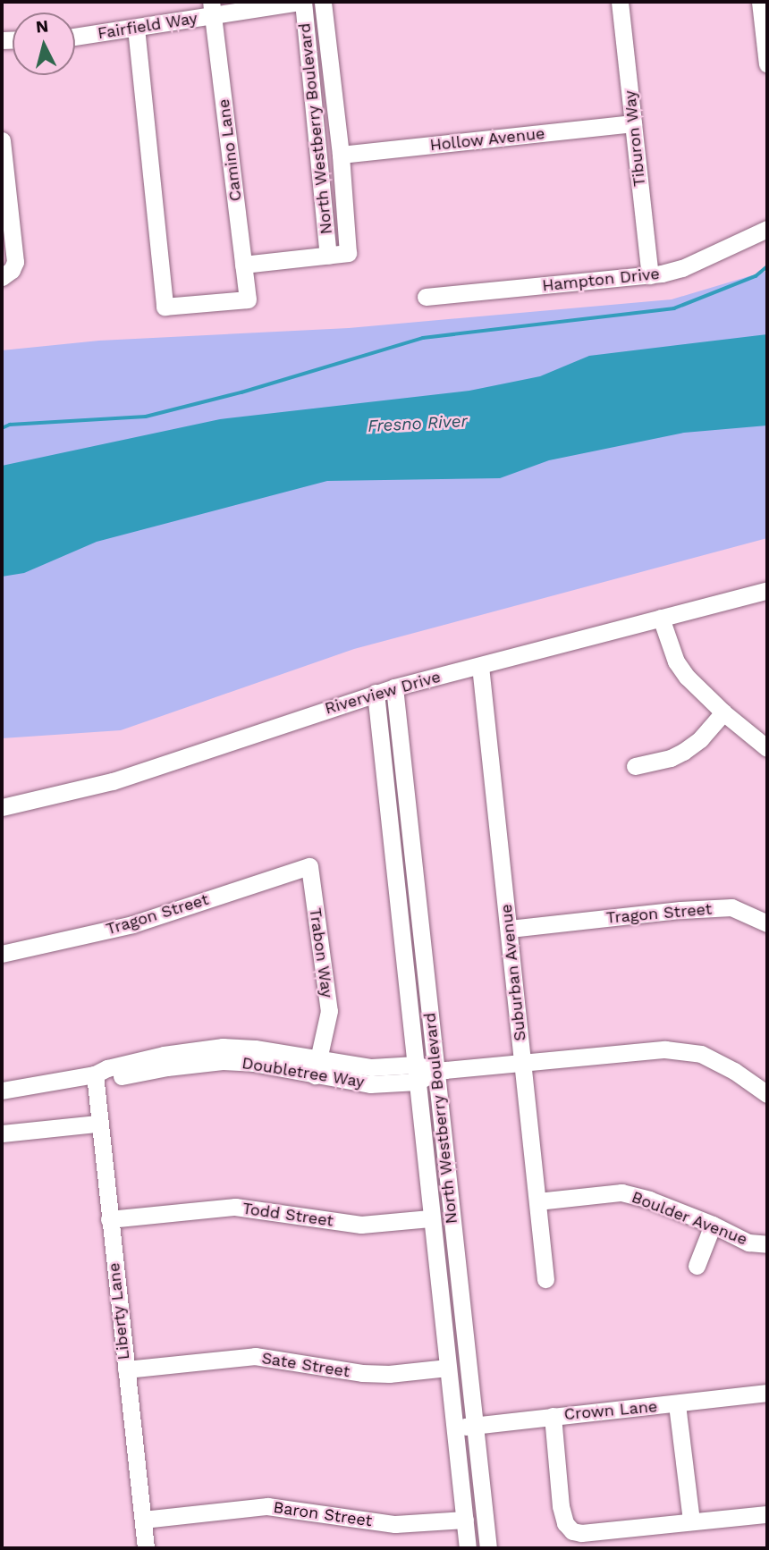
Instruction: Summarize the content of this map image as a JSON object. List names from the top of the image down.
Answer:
{
  "streets": {
    "street": [
      "Fairfield Way",
      "North Westberry Boulevard",
      "Tiburon Way",
      "Hollow Avenue",
      "Camino Lane",
      "Hampton Drive",
      "Riverview Drive",
      "Tragon Street",
      "Trabon Way",
      "Suburban Avenue",
      "Doubletree Way",
      "Todd Street",
      "Boulder Avenue",
      "Liberty Lane",
      "Sate Street",
      "Crown Lane",
      "Baron Street"
    ]
  },
  "crossings": [
    ["Fairfield Way", "North Westberry Boulevard"],
    ["Fairfield Way", "Camino Lane"],
    ["North Westberry Boulevard", "Hollow Avenue"],
    ["North Westberry Boulevard", "Riverview Drive"],
    ["North Westberry Boulevard", "Doubletree Way"],
    ["North Westberry Boulevard", "Todd Street"],
    ["North Westberry Boulevard", "Sate Street"],
    ["North Westberry Boulevard", "Crown Lane"],
    ["North Westberry Boulevard", "Baron Street"],
    ["Tiburon Way", "Hollow Avenue"],
    ["Tiburon Way", "Hampton Drive"],
    ["Riverview Drive", "Suburban Avenue"],
    ["Tragon Street", "Trabon Way"],
    ["Tragon Street", "Suburban Avenue"],
    ["Trabon Way", "Doubletree Way"],
    ["Suburban Avenue", "Doubletree Way"],
    ["Suburban Avenue", "Boulder Avenue"],
    ["Doubletree Way", "Liberty Lane"],
    ["Todd Street", "Liberty Lane"],
    ["Liberty Lane", "Sate Street"],
    ["Liberty Lane", "Baron Street"]
  ],
  "water": ["Fresno River"],
  "north": "top"
}
